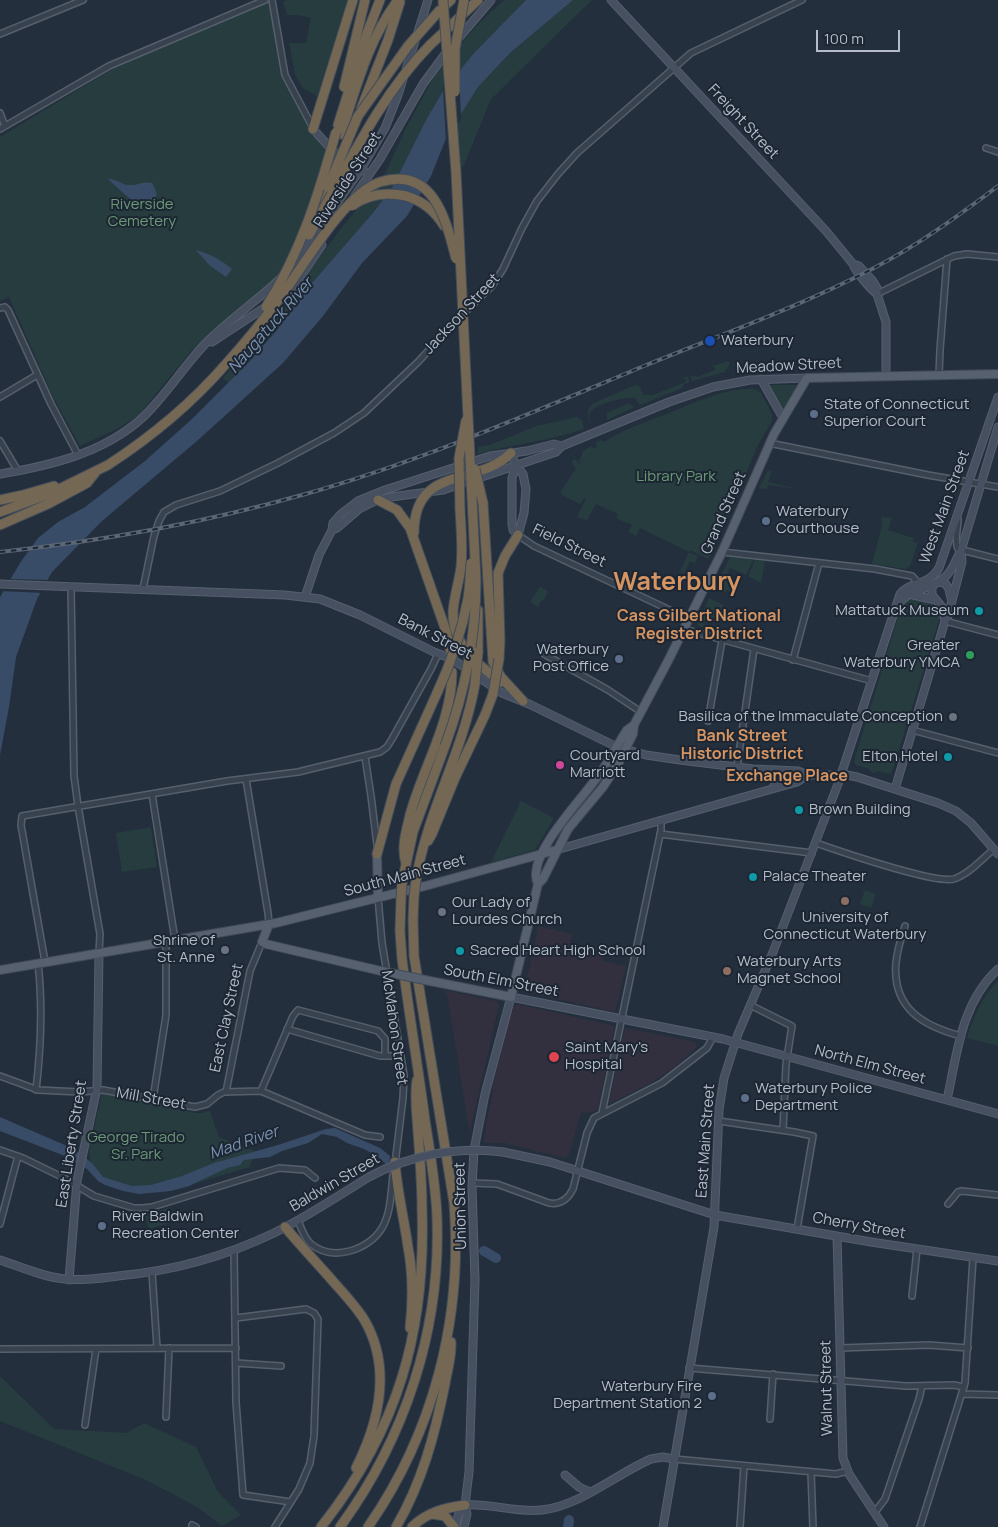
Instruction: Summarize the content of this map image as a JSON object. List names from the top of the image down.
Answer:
{
  "streets": {
    "main road": [
      "Freight Street",
      "Riverside Street",
      "Meadow Street",
      "West Main Street",
      "Grand Street",
      "Field Street",
      "Bank Street",
      "South Main Street",
      "South Elm Street",
      "East Clay Street",
      "North Elm Street",
      "East Main Street",
      "East Liberty Street",
      "Baldwin Street",
      "Union Street",
      "Cherry Street",
      "Walnut Street"
    ],
    "street": ["Jackson Street", "McMahon Street", "Mill Street"]
  },
  "crossings": [
    ["Freight Street", "Jackson Street"],
    ["Freight Street", "Meadow Street"],
    ["Jackson Street", "Bank Street"],
    ["Meadow Street", "Grand Street"],
    ["Meadow Street", "Field Street"],
    ["Meadow Street", "Bank Street"],
    ["West Main Street", "Bank Street"],
    ["West Main Street", "East Main Street"],
    ["Grand Street", "Field Street"],
    ["Grand Street", "Bank Street"],
    ["Grand Street", "South Main Street"],
    ["Grand Street", "Union Street"],
    ["Bank Street", "South Main Street"],
    ["Bank Street", "East Main Street"],
    ["South Main Street", "East Clay Street"],
    ["South Main Street", "McMahon Street"],
    ["South Main Street", "East Liberty Street"],
    ["South Main Street", "Union Street"],
    ["South Elm Street", "East Clay Street"],
    ["South Elm Street", "North Elm Street"],
    ["South Elm Street", "East Main Street"],
    ["South Elm Street", "Union Street"],
    ["East Clay Street", "Mill Street"],
    ["McMahon Street", "Baldwin Street"],
    ["North Elm Street", "East Main Street"],
    ["Mill Street", "East Liberty Street"],
    ["East Main Street", "Baldwin Street"],
    ["East Main Street", "Cherry Street"],
    ["East Liberty Street", "Baldwin Street"],
    ["Baldwin Street", "Cherry Street"],
    ["Cherry Street", "Walnut Street"]
  ],
  "districts": [
    "Waterbury",
    "Cass Gilbert National Register District",
    "Bank Street Historic District",
    "Exchange Place"
  ],
  "water": ["Naugatuck River", "Mad River"],
  "parks": ["Riverside Cemetery", "Library Park", "George Tirado Sr. Park"],
  "places": [
    "Waterbury",
    "State of Connecticut Superior Court",
    "Waterbury Courthouse",
    "Mattatuck Museum",
    "Greater Waterbury YMCA",
    "Waterbury Post Office",
    "Basilica of the Immaculate Conception",
    "Elton Hotel",
    "Courtyard Marriott",
    "Brown Building",
    "Palace Theater",
    "University of Connecticut Waterbury",
    "Our Lady of Lourdes Church",
    "Shrine of St. Anne",
    "Sacred Heart High School",
    "Waterbury Arts Magnet School",
    "Saint Mary's Hospital",
    "Waterbury Police Department",
    "River Baldwin Recreation Center",
    "Waterbury Fire Department Station 2"
  ],
  "scale_bar": "100 m"
}
